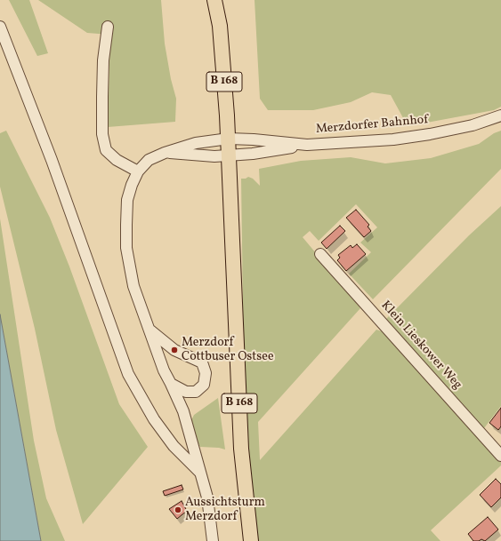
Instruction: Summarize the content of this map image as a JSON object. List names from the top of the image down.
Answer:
{
  "streets": {
    "main road": ["B 168"],
    "street": ["Merzdorfer Bahnhof", "Klein Lieskower Weg"]
  },
  "places": ["Merzdorf Cottbuser Ostsee", "Aussichtsturm Merzdorf"]
}
